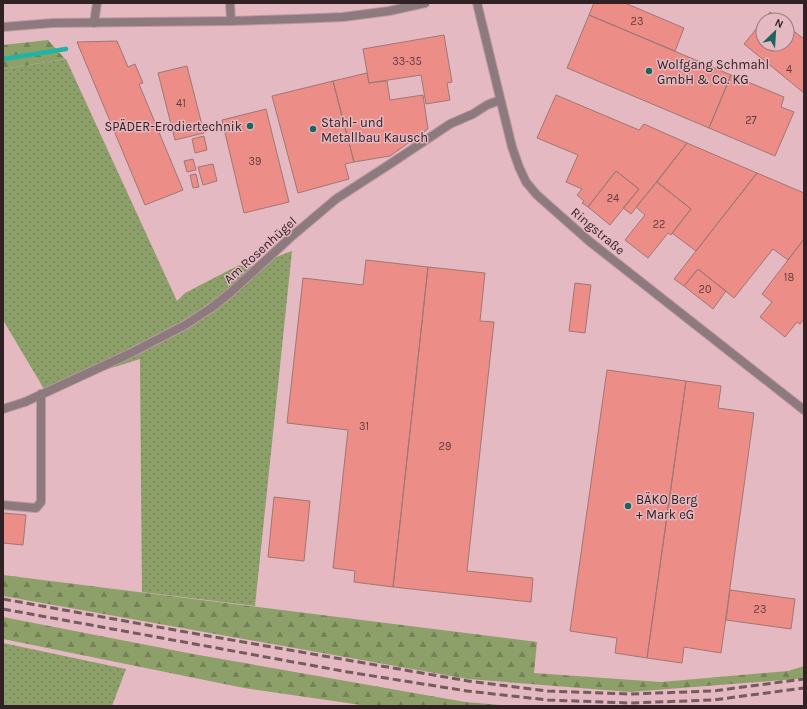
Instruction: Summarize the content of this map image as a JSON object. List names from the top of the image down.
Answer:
{
  "streets": {
    "street": ["Ringstraße", "Am Rosenhügel"]
  },
  "crossings": [
    ["Ringstraße", "Am Rosenhügel"]
  ],
  "places": [
    "Wolfgang Schmahl GmbH & Co. KG",
    "SPÄDER-Erodiertechnik",
    "Stahl- und Metallbau Kausch",
    "BÄKO Berg + Mark eG"
  ],
  "house_numbers": [
    "23",
    "33-35",
    "4",
    "41",
    "27",
    "39",
    "24",
    "22",
    "18",
    "20",
    "31",
    "29",
    "23"
  ],
  "north": "top right"
}
